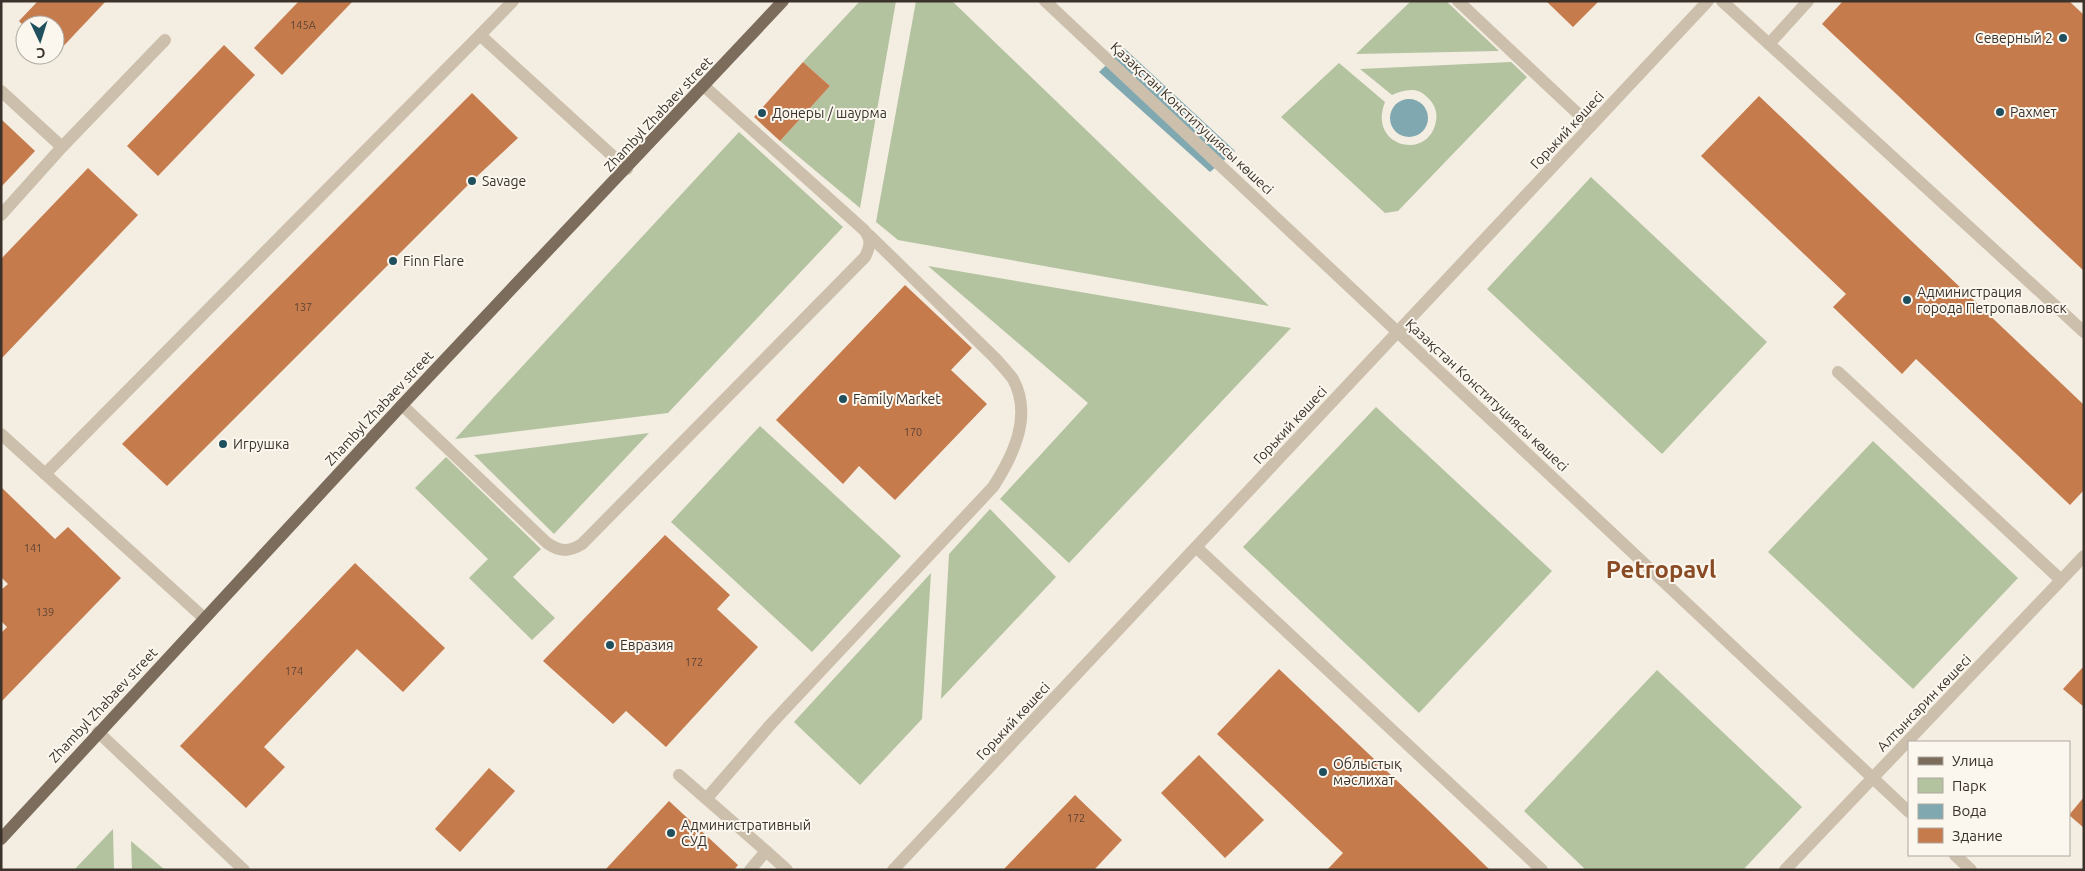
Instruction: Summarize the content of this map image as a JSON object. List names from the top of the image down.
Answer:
{
  "streets": {
    "main road": ["Zhambyl Zhabaev street"],
    "street": ["Қазақстан Конституциясы көшесі", "Горький көшесі", "Алтынсарин көшесі"]
  },
  "crossings": [
    ["Қазақстан Конституциясы көшесі", "Горький көшесі"],
    ["Қазақстан Конституциясы көшесі", "Алтынсарин көшесі"]
  ],
  "districts": ["Petropavl"],
  "places": [
    "Северный 2",
    "Рахмет",
    "Донеры / шаурма",
    "Savage",
    "Finn Flare",
    "Администрация города Петропавловск",
    "Family Мarket",
    "Игрушка",
    "Евразия",
    "Облыстық мәслихат",
    "Административный СУД"
  ],
  "house_numbers": [
    "145А",
    "137",
    "170",
    "141",
    "139",
    "172",
    "174",
    "172"
  ],
  "legend": [
    "Улица",
    "Парк",
    "Вода",
    "Здание"
  ],
  "north": "bottom"
}
